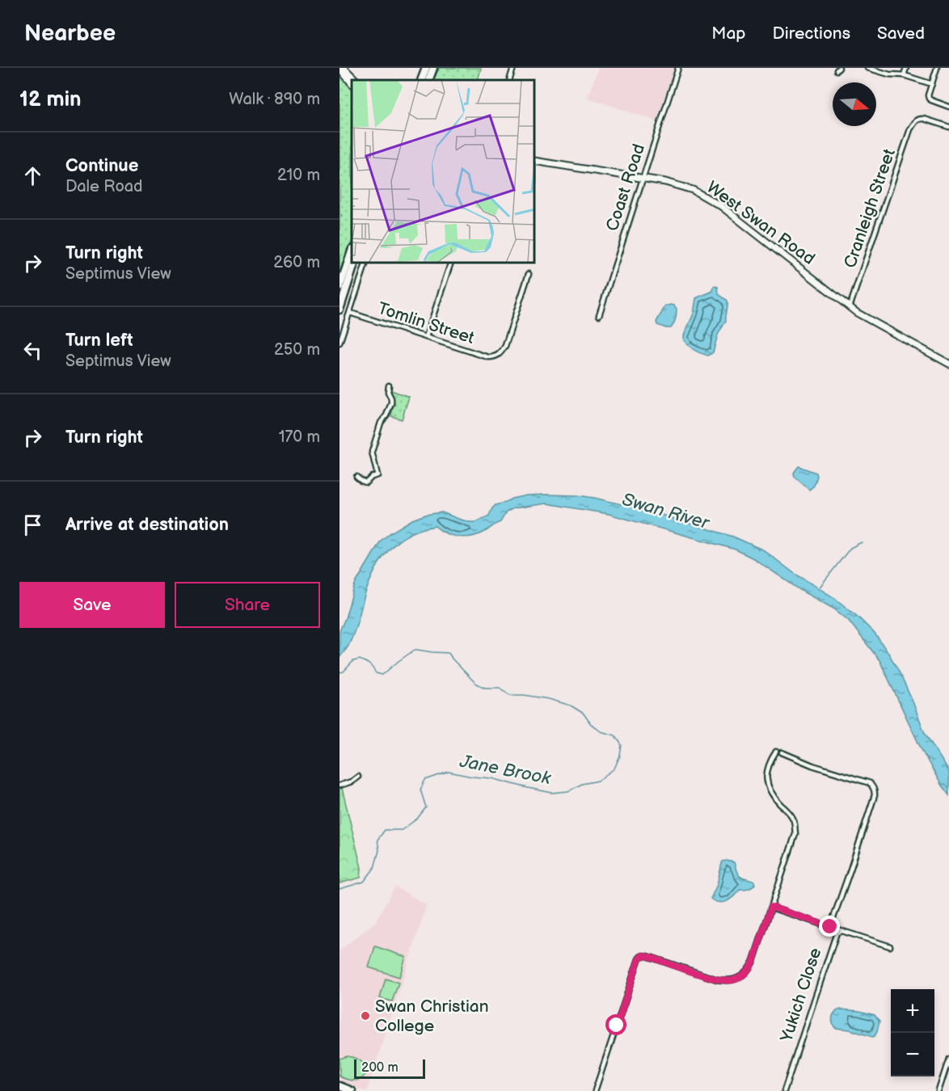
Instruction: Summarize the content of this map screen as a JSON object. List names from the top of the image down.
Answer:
{
  "streets": {
    "main road": ["West Swan Road"],
    "street": [
      "Coast Road",
      "Cranleigh Street",
      "Tomlin Street",
      "Yukich Close"
    ]
  },
  "crossings": [
    ["Coast Road", "West Swan Road"],
    ["Cranleigh Street", "West Swan Road"]
  ],
  "water": ["Swan River", "Jane Brook"],
  "places": ["Swan Christian College"],
  "scale_bar": "200 m",
  "north": "right",
  "page": {
    "header": "Nearbee",
    "nav": ["Map", "Directions", "Saved"],
    "heading": ["12 min", "Walk · 890 m"],
    "list": [
      ["Continue", "Dale Road", "210 m"],
      ["Turn right", "Septimus View", "260 m"],
      ["Turn left", "Septimus View", "250 m"],
      ["Turn right", "170 m"],
      "Arrive at destination"
    ],
    "buttons": ["Save", "Share"],
    "map_buttons": ["+", "−"],
    "scale": "200 m"
  }
}
